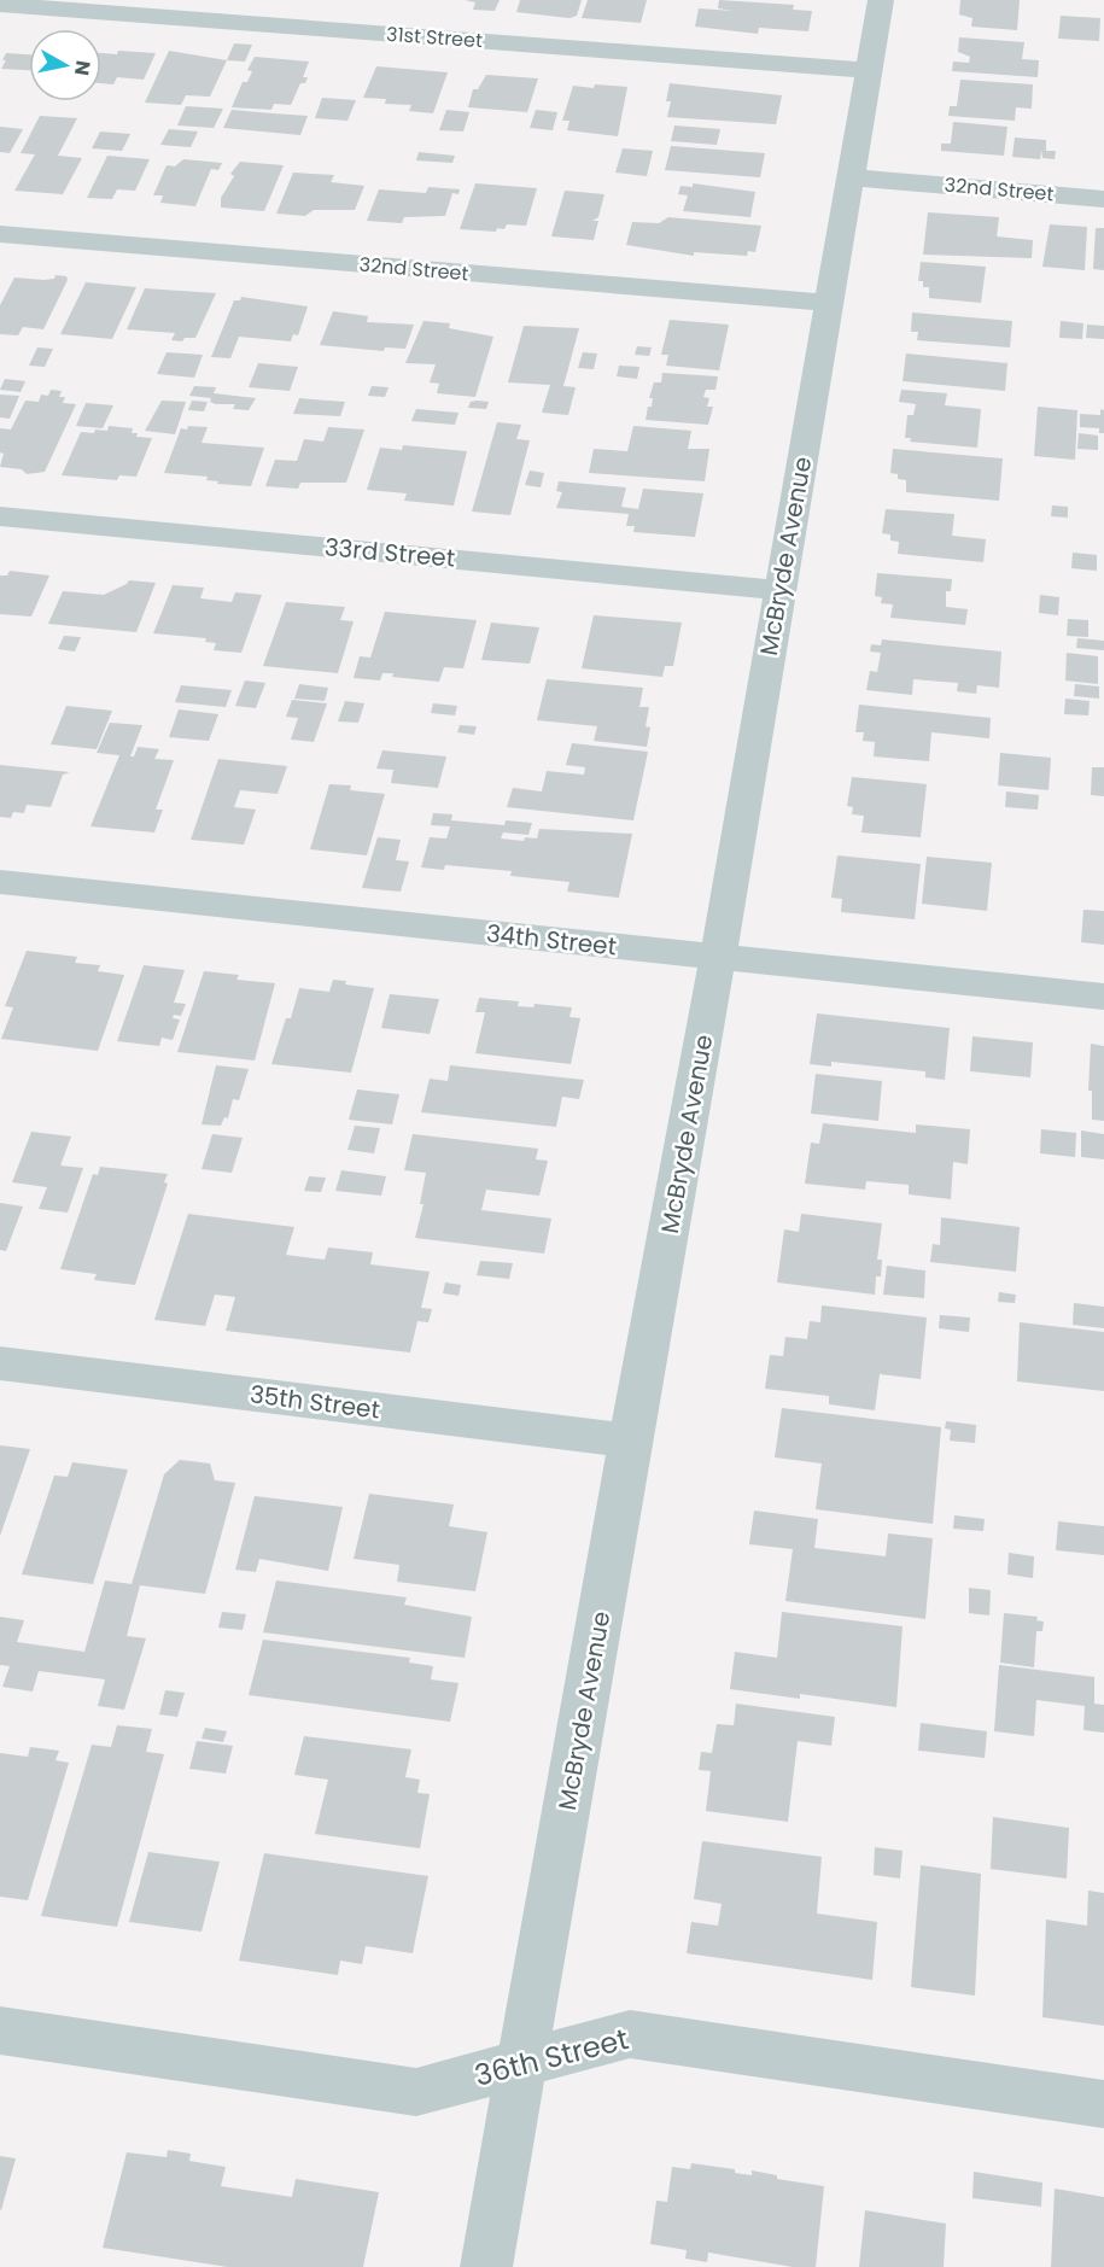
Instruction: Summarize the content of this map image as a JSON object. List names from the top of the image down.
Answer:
{
  "streets": {
    "street": [
      "31st Street",
      "32nd Street",
      "33rd Street",
      "McBryde Avenue",
      "34th Street",
      "35th Street",
      "36th Street"
    ]
  },
  "crossings": [
    ["31st Street", "McBryde Avenue"],
    ["32nd Street", "McBryde Avenue"],
    ["33rd Street", "McBryde Avenue"],
    ["McBryde Avenue", "34th Street"],
    ["McBryde Avenue", "35th Street"],
    ["McBryde Avenue", "36th Street"]
  ],
  "north": "right"
}
